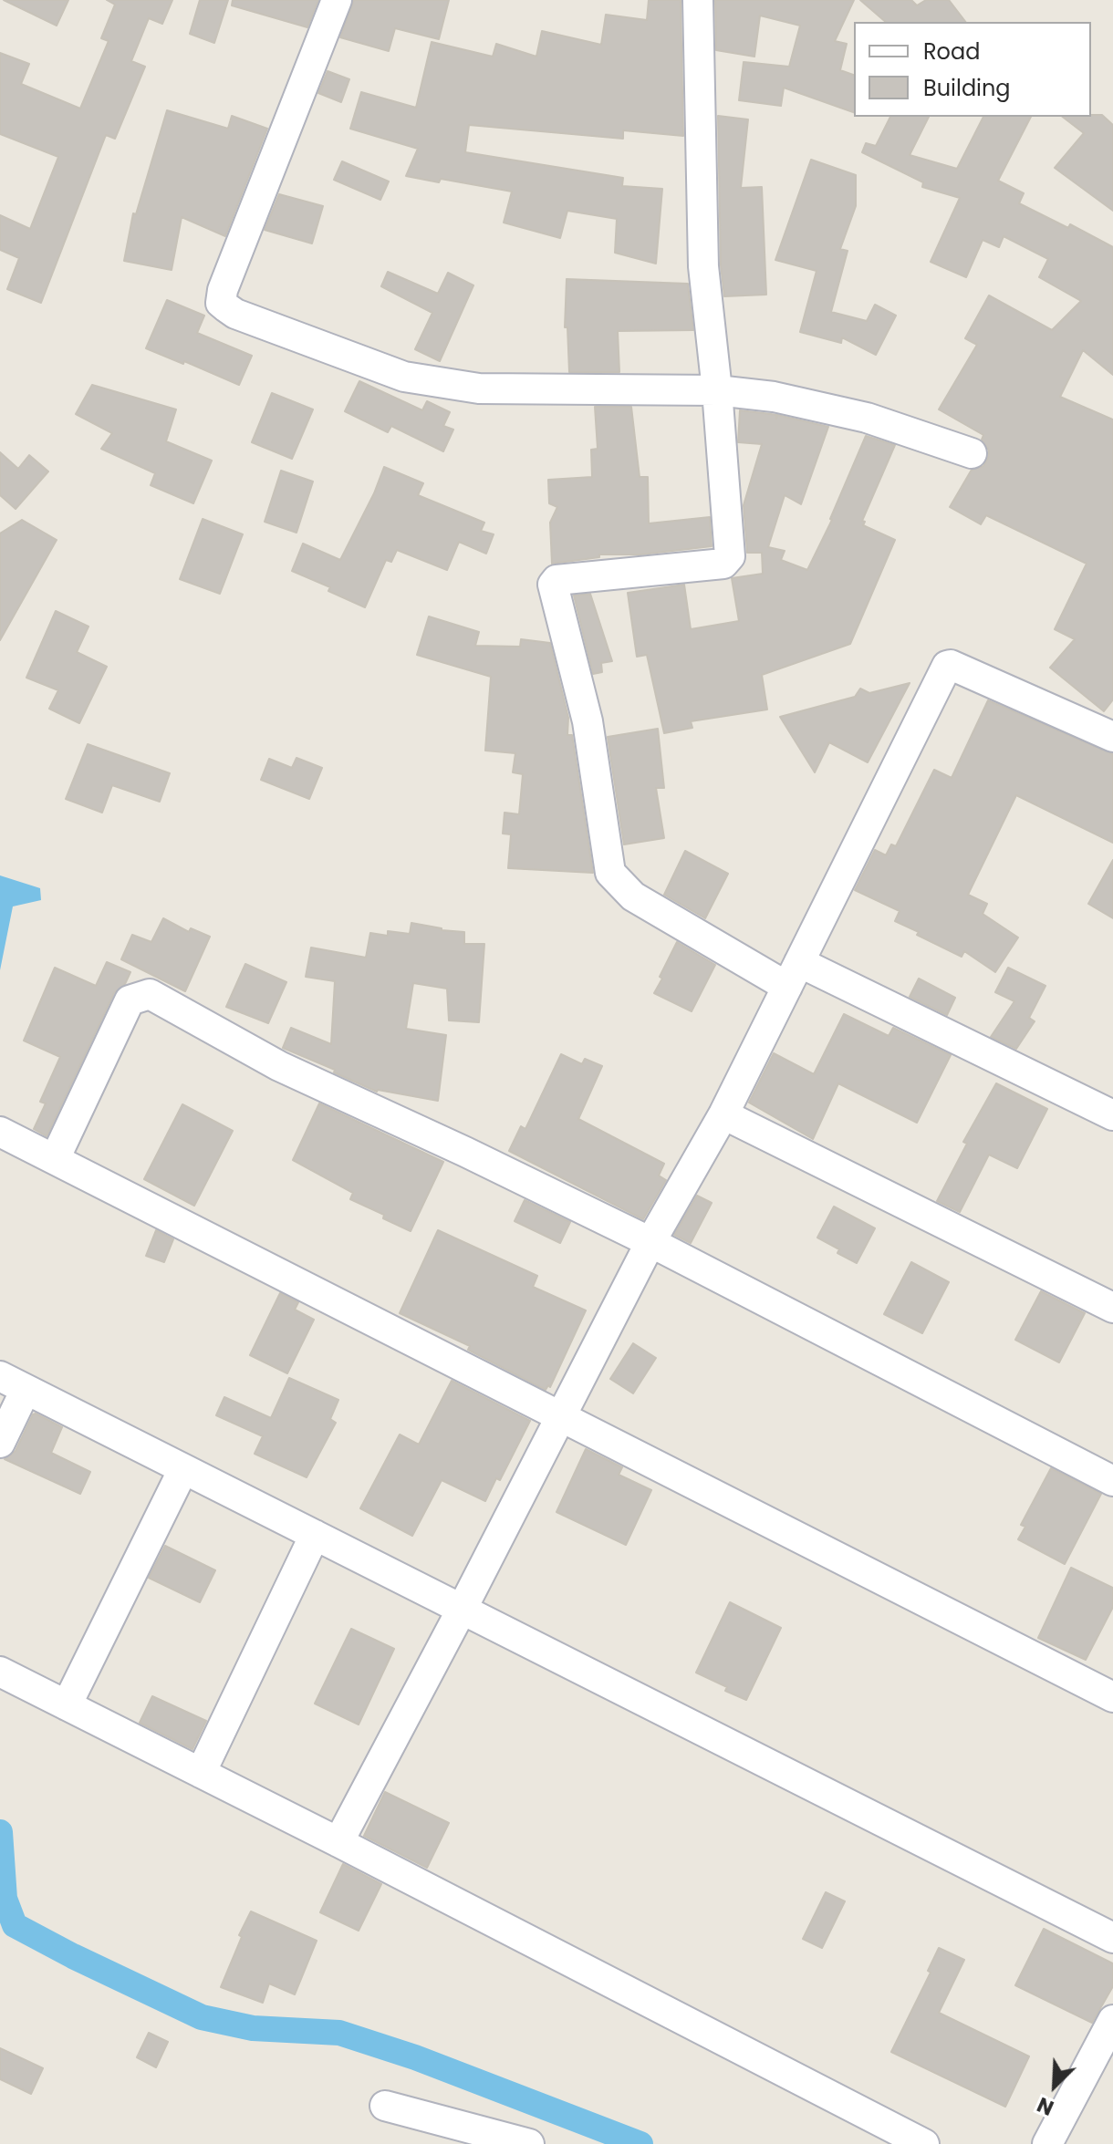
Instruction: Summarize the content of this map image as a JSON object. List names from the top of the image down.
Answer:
{
  "legend": ["Road", "Building"],
  "north": "bottom left"
}
